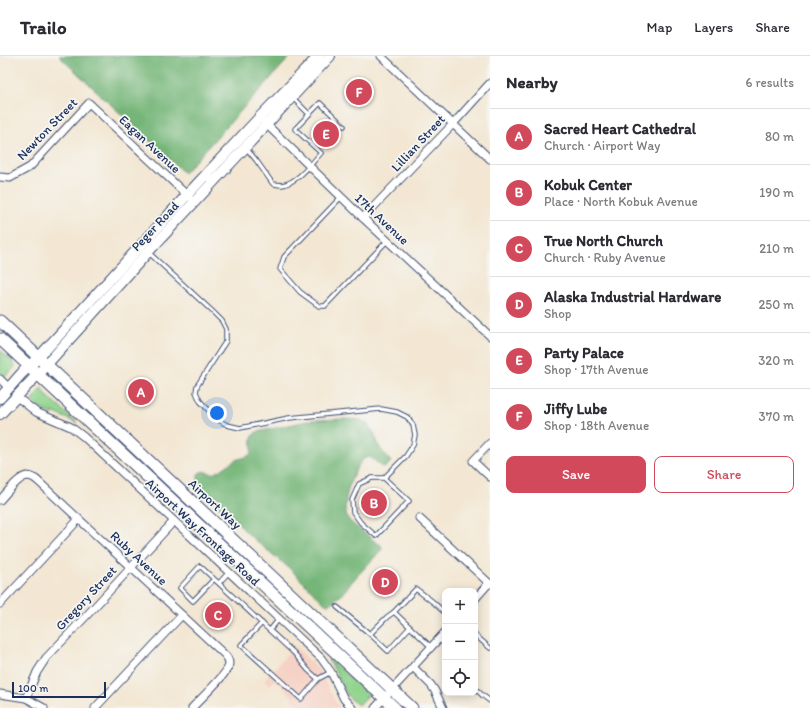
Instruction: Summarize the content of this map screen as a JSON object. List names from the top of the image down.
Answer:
{
  "streets": {
    "main road": ["Peger Road", "Airport Way"],
    "street": [
      "Newton Street",
      "Lillian Street",
      "Eagan Avenue",
      "17th Avenue",
      "Airport Way Frontage Road",
      "Ruby Avenue",
      "Gregory Street"
    ]
  },
  "crossings": [
    ["Newton Street", "Eagan Avenue"],
    ["Lillian Street", "17th Avenue"],
    ["Eagan Avenue", "Peger Road"],
    ["17th Avenue", "Peger Road"],
    ["Peger Road", "Airport Way"],
    ["Peger Road", "Airport Way Frontage Road"],
    ["Airport Way Frontage Road", "Gregory Street"],
    ["Ruby Avenue", "Gregory Street"]
  ],
  "scale_bar": "100 m",
  "page": {
    "header": "Trailo",
    "nav": ["Map", "Layers", "Share"],
    "heading": ["Nearby", "6 results"],
    "pins": [
      "F",
      "E",
      "A",
      "B",
      "D",
      "C"
    ],
    "list": [
      {
        "mark": "A",
        "name": "Sacred Heart Cathedral",
        "note": "Church · Airport Way",
        "value": "80 m"
      },
      {
        "mark": "B",
        "name": "Kobuk Center",
        "note": "Place · North Kobuk Avenue",
        "value": "190 m"
      },
      {
        "mark": "C",
        "name": "True North Church",
        "note": "Church · Ruby Avenue",
        "value": "210 m"
      },
      {
        "mark": "D",
        "name": "Alaska Industrial Hardware",
        "note": "Shop",
        "value": "250 m"
      },
      {
        "mark": "E",
        "name": "Party Palace",
        "note": "Shop · 17th Avenue",
        "value": "320 m"
      },
      {
        "mark": "F",
        "name": "Jiffy Lube",
        "note": "Shop · 18th Avenue",
        "value": "370 m"
      }
    ],
    "buttons": ["Save", "Share"],
    "map_buttons": ["+", "−"],
    "scale": "100 m"
  }
}
